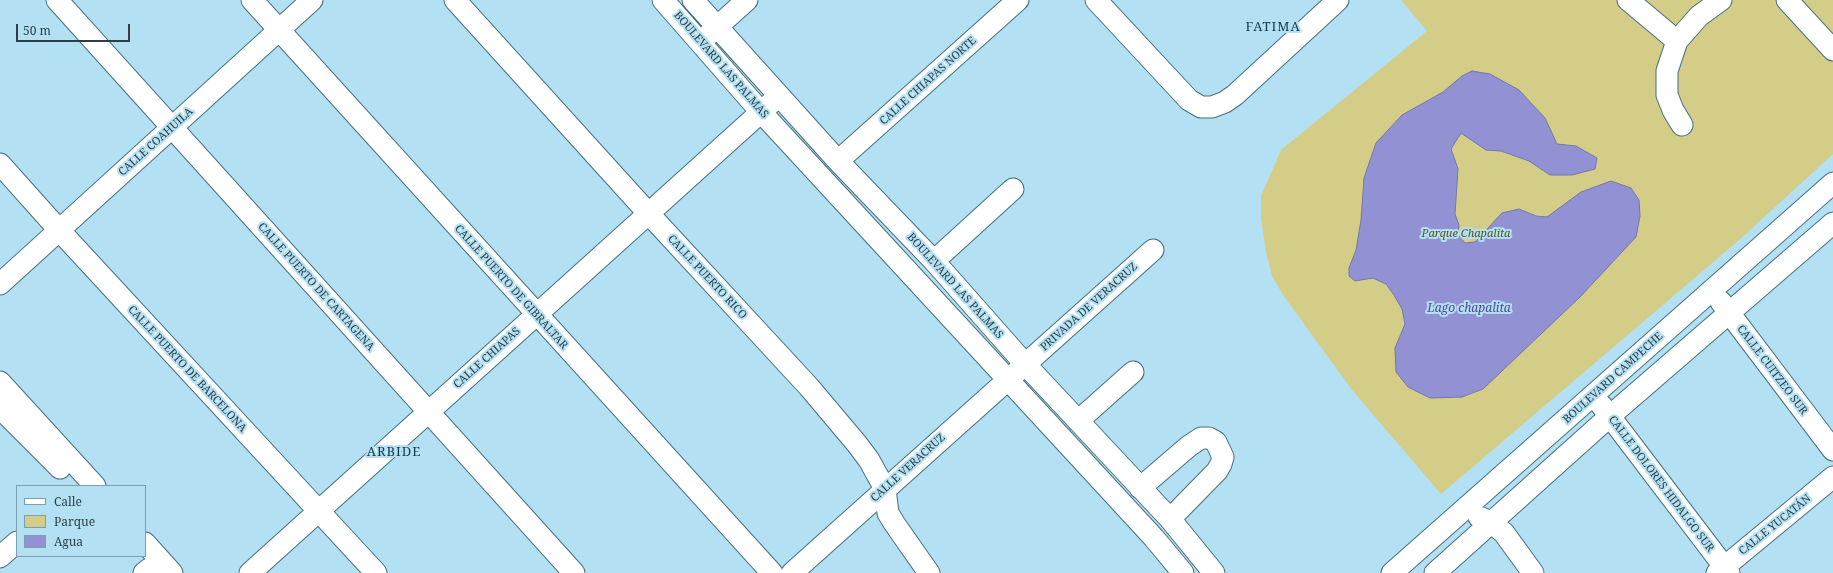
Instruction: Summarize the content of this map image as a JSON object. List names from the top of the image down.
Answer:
{
  "streets": {
    "street": [
      "BOULEVARD LAS PALMAS",
      "CALLE CHIAPAS NORTE",
      "CALLE COAHUILA",
      "CALLE PUERTO RICO",
      "CALLE PUERTO DE CARTAGENA",
      "CALLE PUERTO DE GIBRALTAR",
      "PRIVADA DE VERACRUZ",
      "CALLE CHIAPAS",
      "CALLE PUERTO DE BARCELONA",
      "CALLE CUITZEO SUR",
      "BOULEVARD CAMPECHE",
      "CALLE VERACRUZ",
      "CALLE DOLORES HIDALGO SUR",
      "CALLE YUCATÁN"
    ]
  },
  "crossings": [
    ["BOULEVARD LAS PALMAS", "CALLE CHIAPAS NORTE"],
    ["BOULEVARD LAS PALMAS", "PRIVADA DE VERACRUZ"],
    ["BOULEVARD LAS PALMAS", "CALLE CHIAPAS"],
    ["BOULEVARD LAS PALMAS", "CALLE VERACRUZ"],
    ["CALLE COAHUILA", "CALLE PUERTO DE CARTAGENA"],
    ["CALLE COAHUILA", "CALLE PUERTO DE GIBRALTAR"],
    ["CALLE COAHUILA", "CALLE PUERTO DE BARCELONA"],
    ["CALLE PUERTO RICO", "CALLE CHIAPAS"],
    ["CALLE PUERTO RICO", "CALLE VERACRUZ"],
    ["CALLE PUERTO DE CARTAGENA", "CALLE CHIAPAS"],
    ["CALLE PUERTO DE GIBRALTAR", "CALLE CHIAPAS"],
    ["PRIVADA DE VERACRUZ", "CALLE VERACRUZ"],
    ["CALLE CHIAPAS", "CALLE PUERTO DE BARCELONA"],
    ["CALLE CUITZEO SUR", "BOULEVARD CAMPECHE"],
    ["BOULEVARD CAMPECHE", "CALLE DOLORES HIDALGO SUR"],
    ["CALLE DOLORES HIDALGO SUR", "CALLE YUCATÁN"]
  ],
  "districts": ["FATIMA", "ARBIDE"],
  "water": ["Lago chapalita"],
  "parks": ["Parque Chapalita"],
  "legend": ["Calle", "Parque", "Agua"],
  "scale_bar": "50 m"
}
